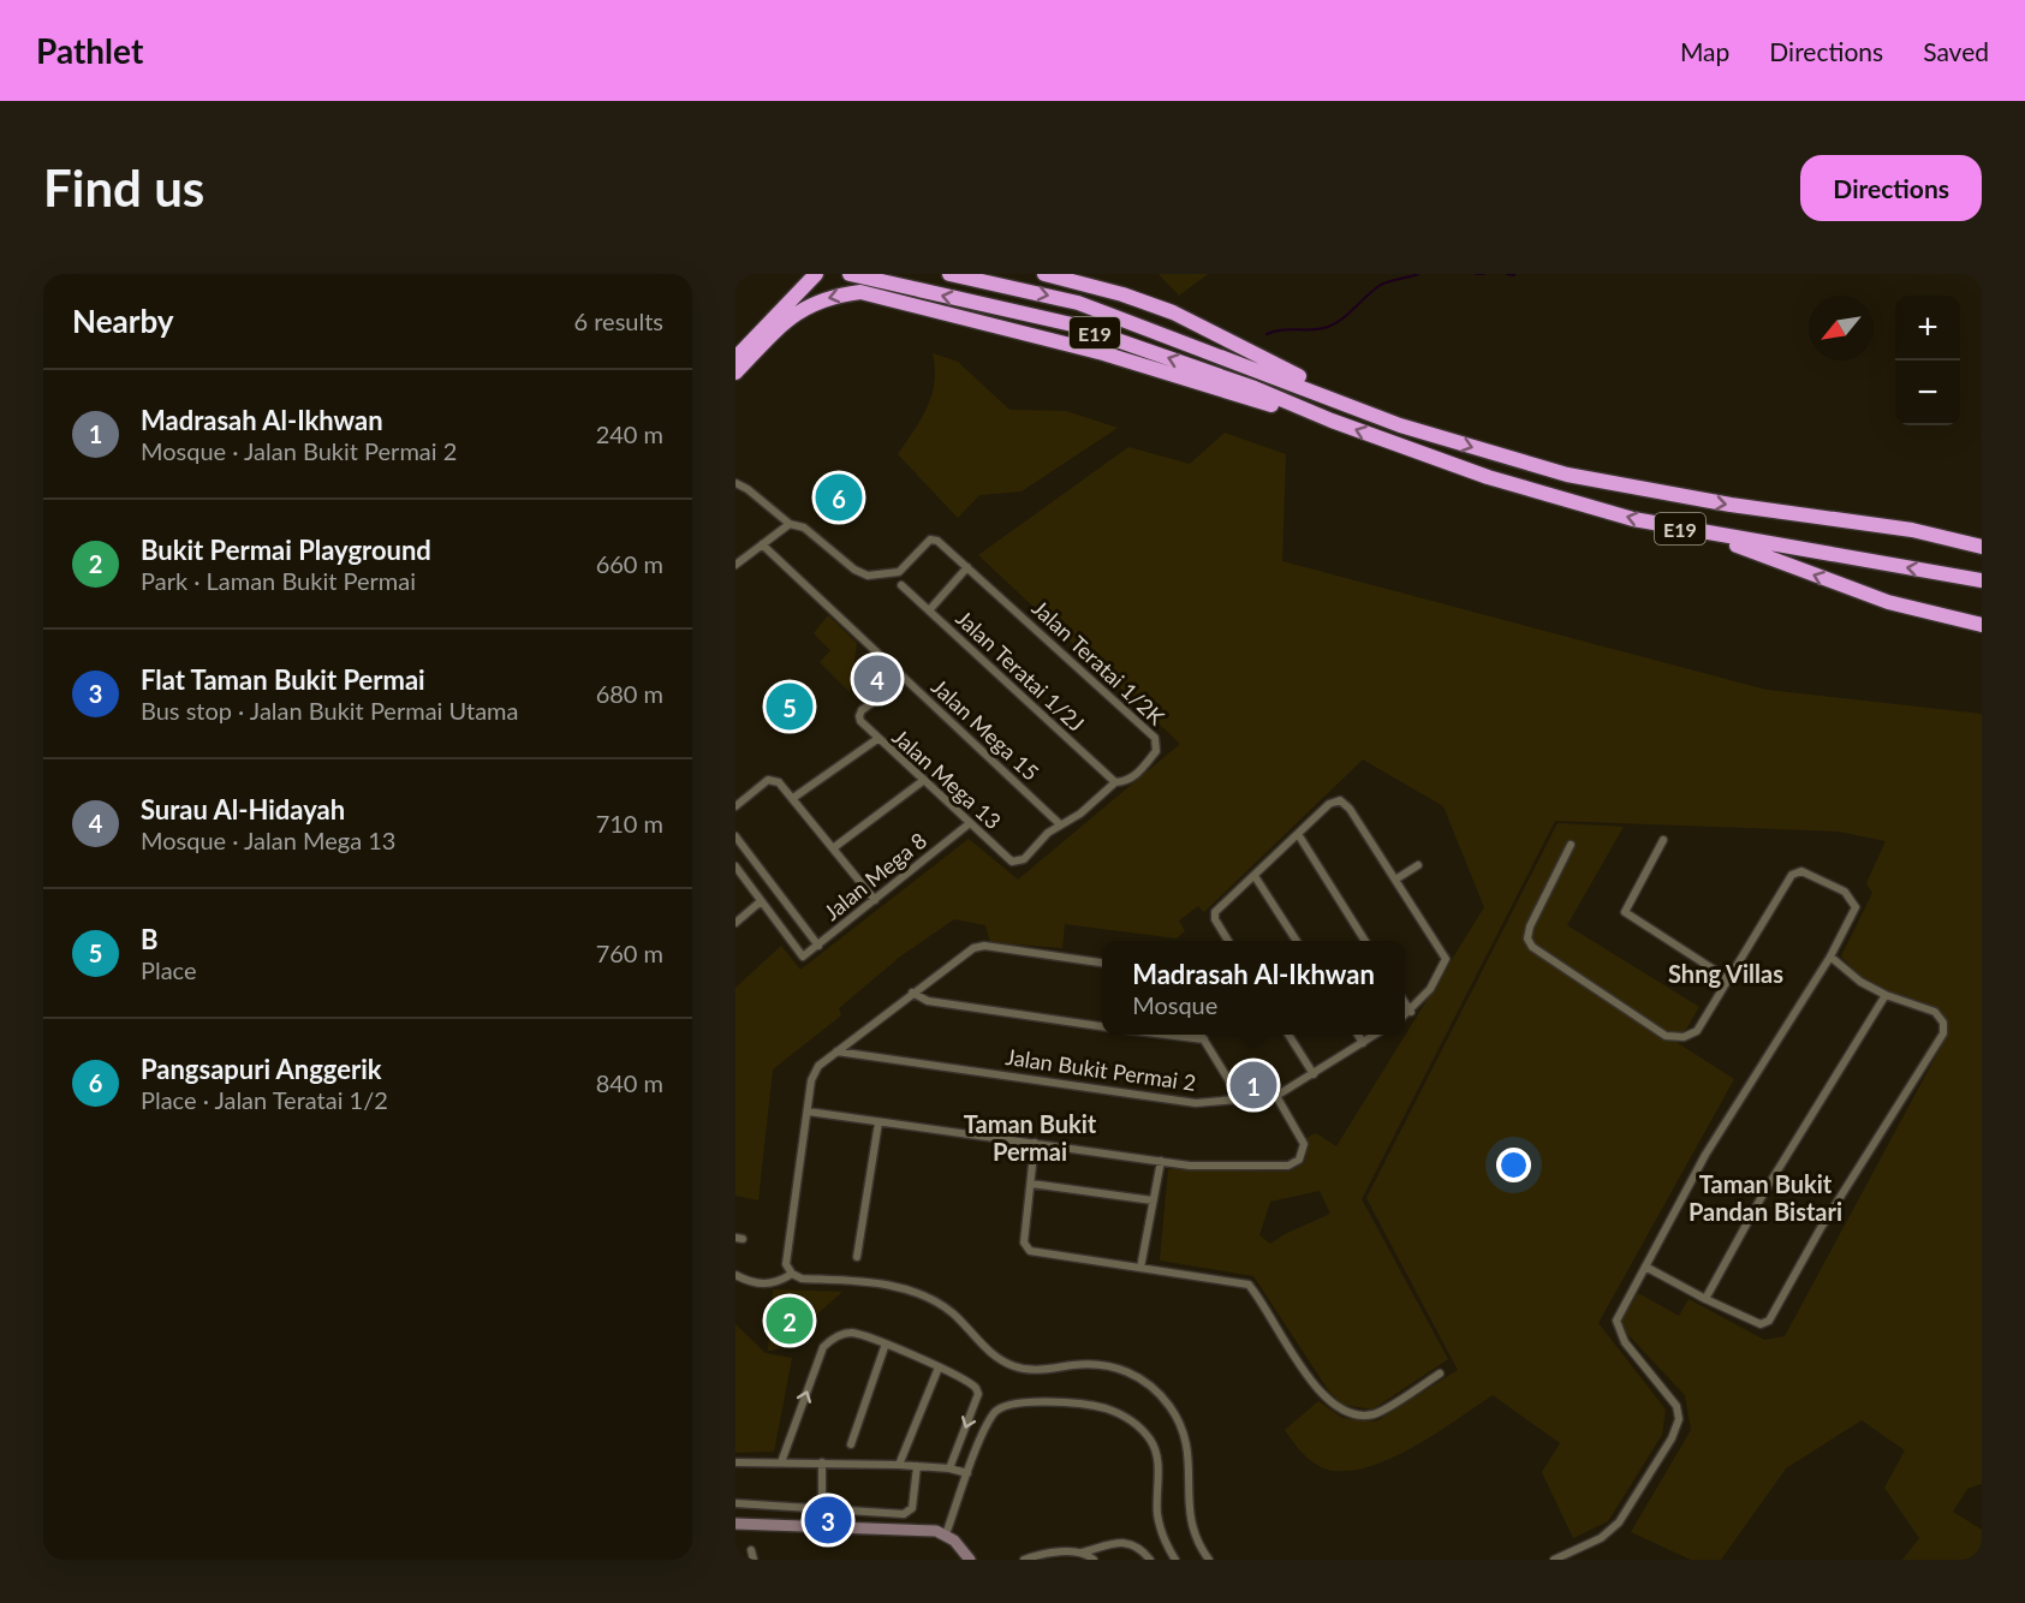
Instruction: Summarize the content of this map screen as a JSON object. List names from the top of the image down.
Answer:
{
  "streets": {
    "highway": ["E19"],
    "street": [
      "Jalan Teratai 1/2K",
      "Jalan Teratai 1/2J",
      "Jalan Mega 15",
      "Jalan Mega 13",
      "Jalan Mega 8",
      "Jalan Bukit Permai 2"
    ]
  },
  "crossings": [
    ["Jalan Teratai 1/2K", "Jalan Teratai 1/2J"],
    ["Jalan Mega 15", "Jalan Mega 13"],
    ["Jalan Mega 13", "Jalan Mega 8"]
  ],
  "districts": ["Shng Villas", "Taman Bukit Permai", "Taman Bukit Pandan Bistari"],
  "north": "bottom left",
  "page": {
    "header": "Pathlet",
    "nav": ["Map", "Directions", "Saved"],
    "buttons": "Directions",
    "title": "Find us",
    "heading": ["Nearby", "6 results"],
    "map_buttons": ["+", "−"],
    "list": [
      {
        "mark": "1",
        "name": "Madrasah Al-Ikhwan",
        "note": "Mosque · Jalan Bukit Permai 2",
        "value": "240 m"
      },
      {
        "mark": "2",
        "name": "Bukit Permai Playground",
        "note": "Park · Laman Bukit Permai",
        "value": "660 m"
      },
      {
        "mark": "3",
        "name": "Flat Taman Bukit Permai",
        "note": "Bus stop · Jalan Bukit Permai Utama",
        "value": "680 m"
      },
      {
        "mark": "4",
        "name": "Surau Al-Hidayah",
        "note": "Mosque · Jalan Mega 13",
        "value": "710 m"
      },
      {
        "mark": "5",
        "name": "B",
        "note": "Place",
        "value": "760 m"
      },
      {
        "mark": "6",
        "name": "Pangsapuri Anggerik",
        "note": "Place · Jalan Teratai 1/2",
        "value": "840 m"
      }
    ],
    "pins": [
      "6",
      "4",
      "5",
      "1",
      "2",
      "3"
    ],
    "popup": ["Madrasah Al-Ikhwan", "Mosque"]
  }
}
